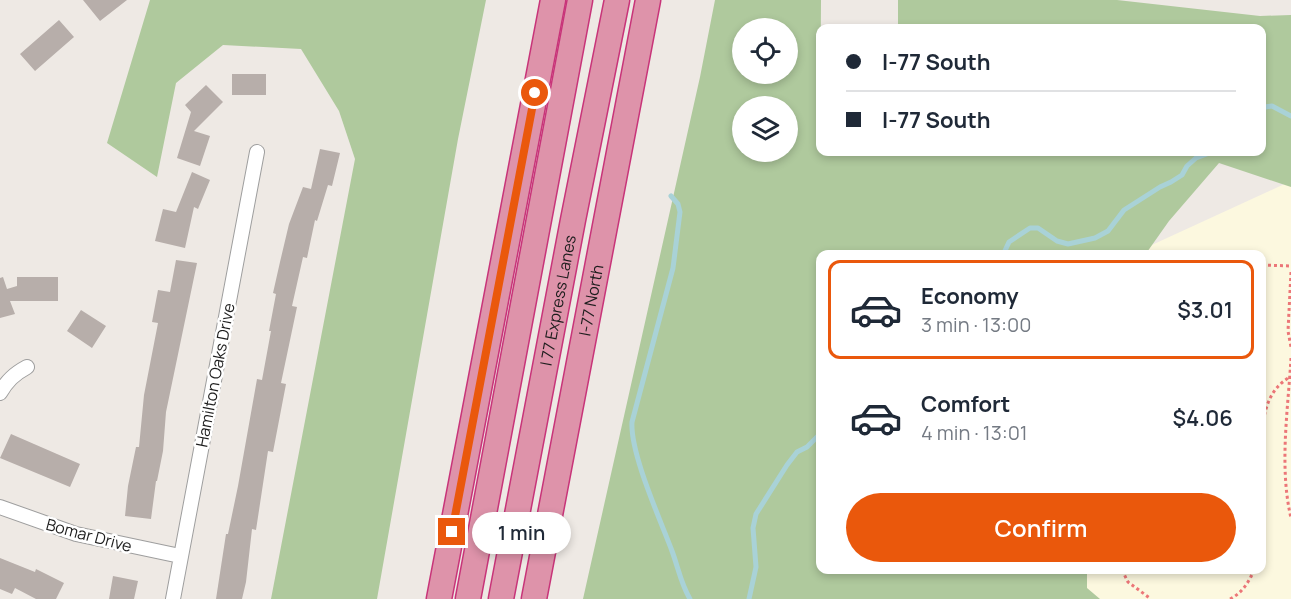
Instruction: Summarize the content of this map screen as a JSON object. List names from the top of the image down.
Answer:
{
  "streets": {
    "highway": ["I 77 Express Lanes", "I-77 North"],
    "street": ["Hamilton Oaks Drive", "Bomar Drive"]
  },
  "crossings": [
    ["Hamilton Oaks Drive", "Bomar Drive"]
  ],
  "page": {
    "banner": ["I-77 South", "I-77 South"],
    "list": [
      {
        "name": "Economy",
        "note": "3 min · 13:00",
        "value": "$3.01"
      },
      {
        "name": "Comfort",
        "note": "4 min · 13:01",
        "value": "$4.06"
      }
    ],
    "buttons": "Confirm",
    "bubble": "1 min"
  }
}
